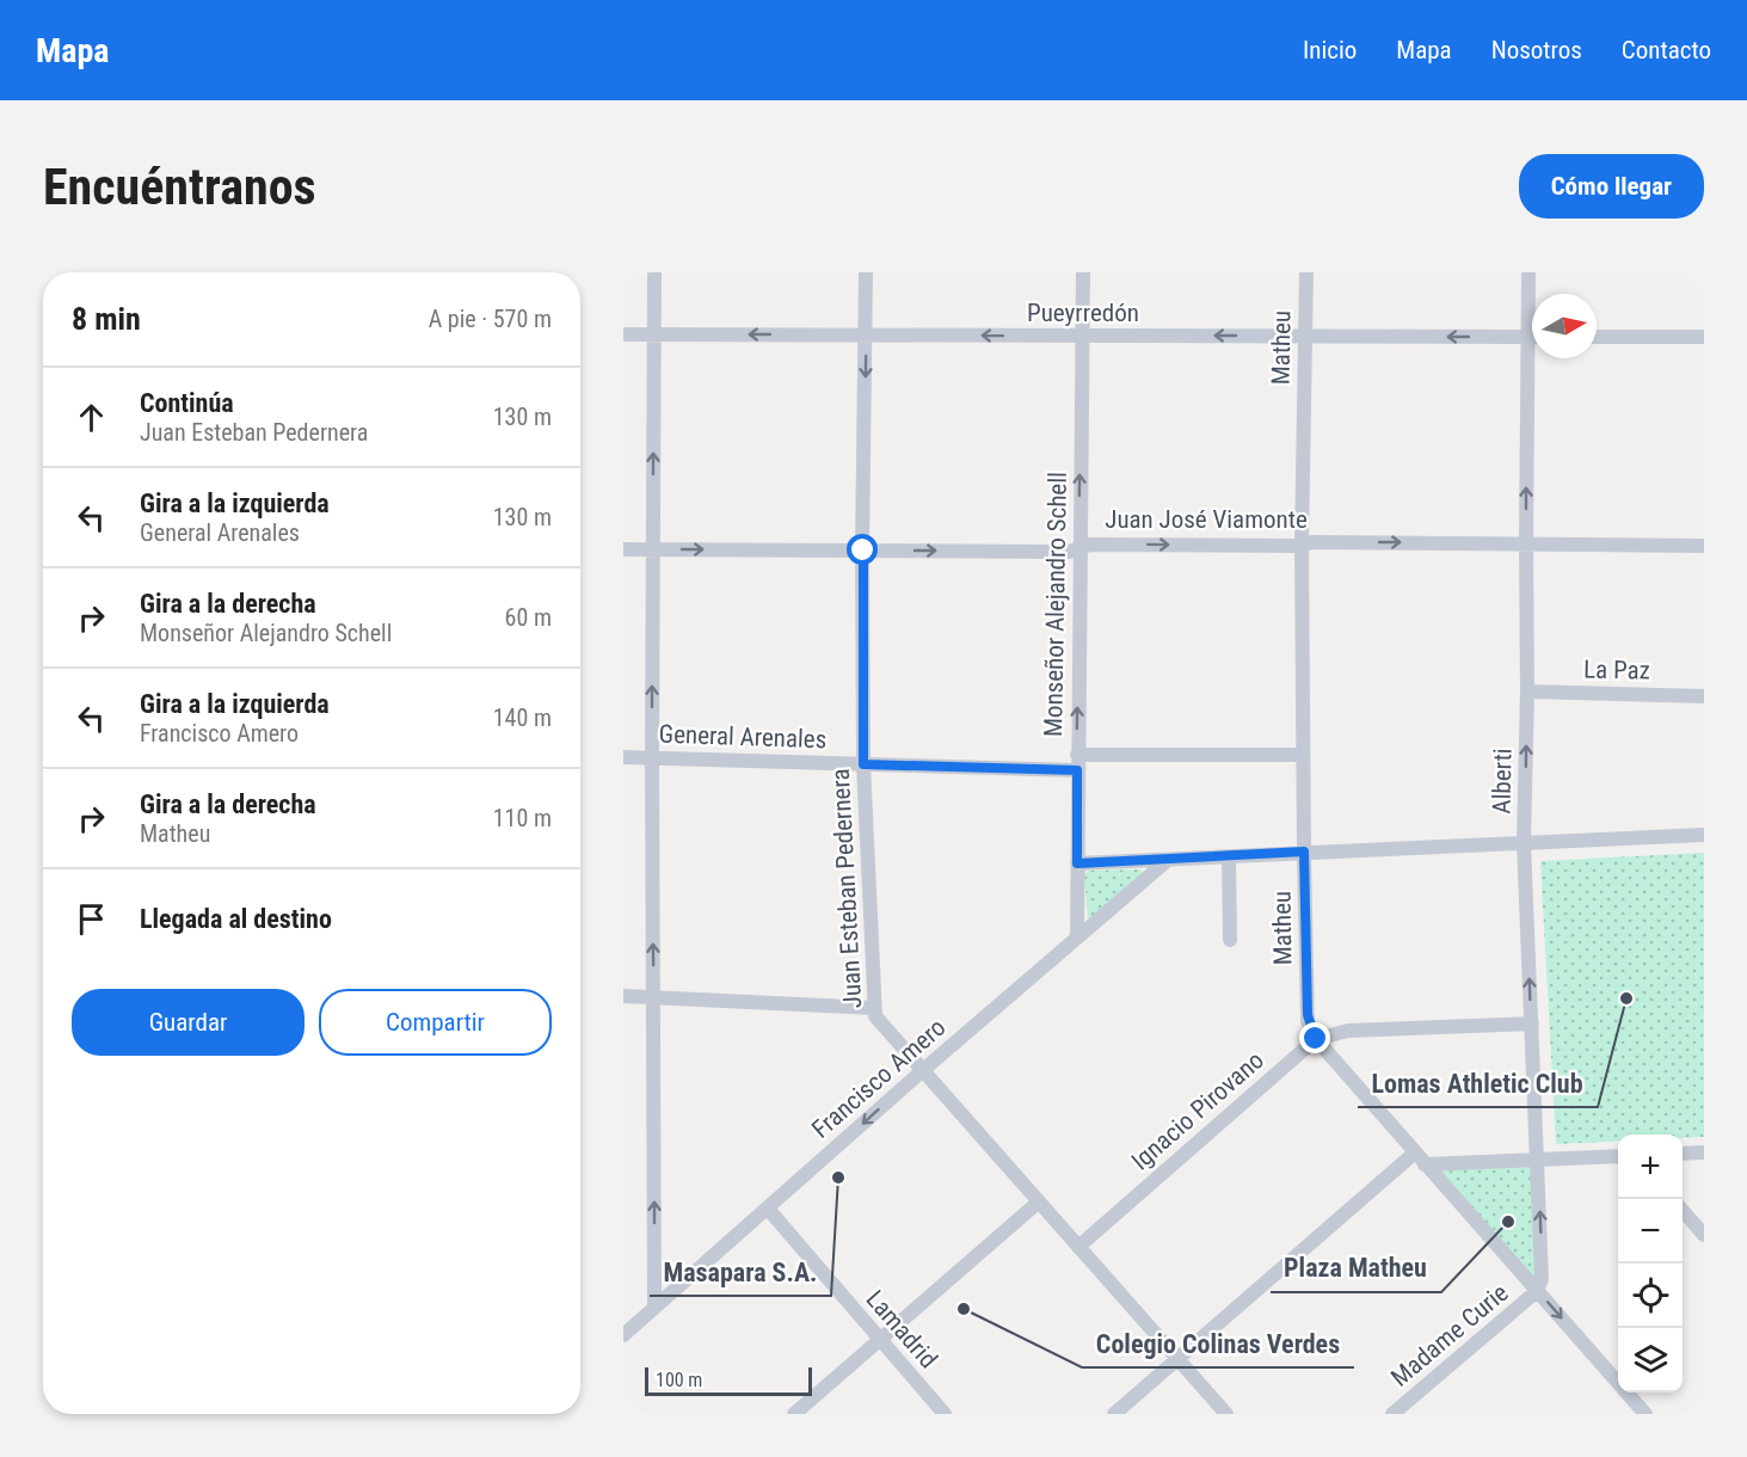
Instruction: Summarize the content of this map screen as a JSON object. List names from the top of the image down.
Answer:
{
  "streets": {
    "street": [
      "Pueyrredón",
      "Matheu",
      "Juan José Viamonte",
      "Monseñor Alejandro Schell",
      "La Paz",
      "General Arenales",
      "Alberti",
      "Juan Esteban Pedernera",
      "Francisco Amero",
      "Ignacio Pirovano",
      "Lamadrid",
      "Madame Curie"
    ]
  },
  "crossings": [
    ["Pueyrredón", "Matheu"],
    ["Pueyrredón", "Monseñor Alejandro Schell"],
    ["Pueyrredón", "Juan Esteban Pedernera"],
    ["Matheu", "Juan José Viamonte"],
    ["Matheu", "General Arenales"],
    ["Matheu", "Alberti"],
    ["Matheu", "Ignacio Pirovano"],
    ["Matheu", "Madame Curie"],
    ["Juan José Viamonte", "Monseñor Alejandro Schell"],
    ["Juan José Viamonte", "Alberti"],
    ["Juan José Viamonte", "Juan Esteban Pedernera"],
    ["Monseñor Alejandro Schell", "General Arenales"],
    ["Monseñor Alejandro Schell", "Francisco Amero"],
    ["La Paz", "Alberti"],
    ["General Arenales", "Juan Esteban Pedernera"],
    ["Alberti", "Ignacio Pirovano"],
    ["Alberti", "Madame Curie"],
    ["Juan Esteban Pedernera", "Francisco Amero"],
    ["Juan Esteban Pedernera", "Ignacio Pirovano"],
    ["Francisco Amero", "Lamadrid"]
  ],
  "one_way": [
    "Pueyrredón",
    "Juan José Viamonte",
    "Monseñor Alejandro Schell",
    "Alberti"
  ],
  "places": [
    "Lomas Athletic Club",
    "Masapara S.A.",
    "Plaza Matheu",
    "Colegio Colinas Verdes"
  ],
  "scale_bar": "100 m",
  "north": "right",
  "page": {
    "header": "Mapa",
    "nav": [
      "Inicio",
      "Mapa",
      "Nosotros",
      "Contacto"
    ],
    "buttons": [
      "Cómo llegar",
      ["Guardar", "Compartir"]
    ],
    "title": "Encuéntranos",
    "heading": ["8 min", "A pie · 570 m"],
    "list": [
      ["Continúa", "Juan Esteban Pedernera", "130 m"],
      ["Gira a la izquierda", "General Arenales", "130 m"],
      ["Gira a la derecha", "Monseñor Alejandro Schell", "60 m"],
      ["Gira a la izquierda", "Francisco Amero", "140 m"],
      ["Gira a la derecha", "Matheu", "110 m"],
      "Llegada al destino"
    ],
    "map_buttons": ["+", "−"],
    "scale": "100 m"
  }
}
